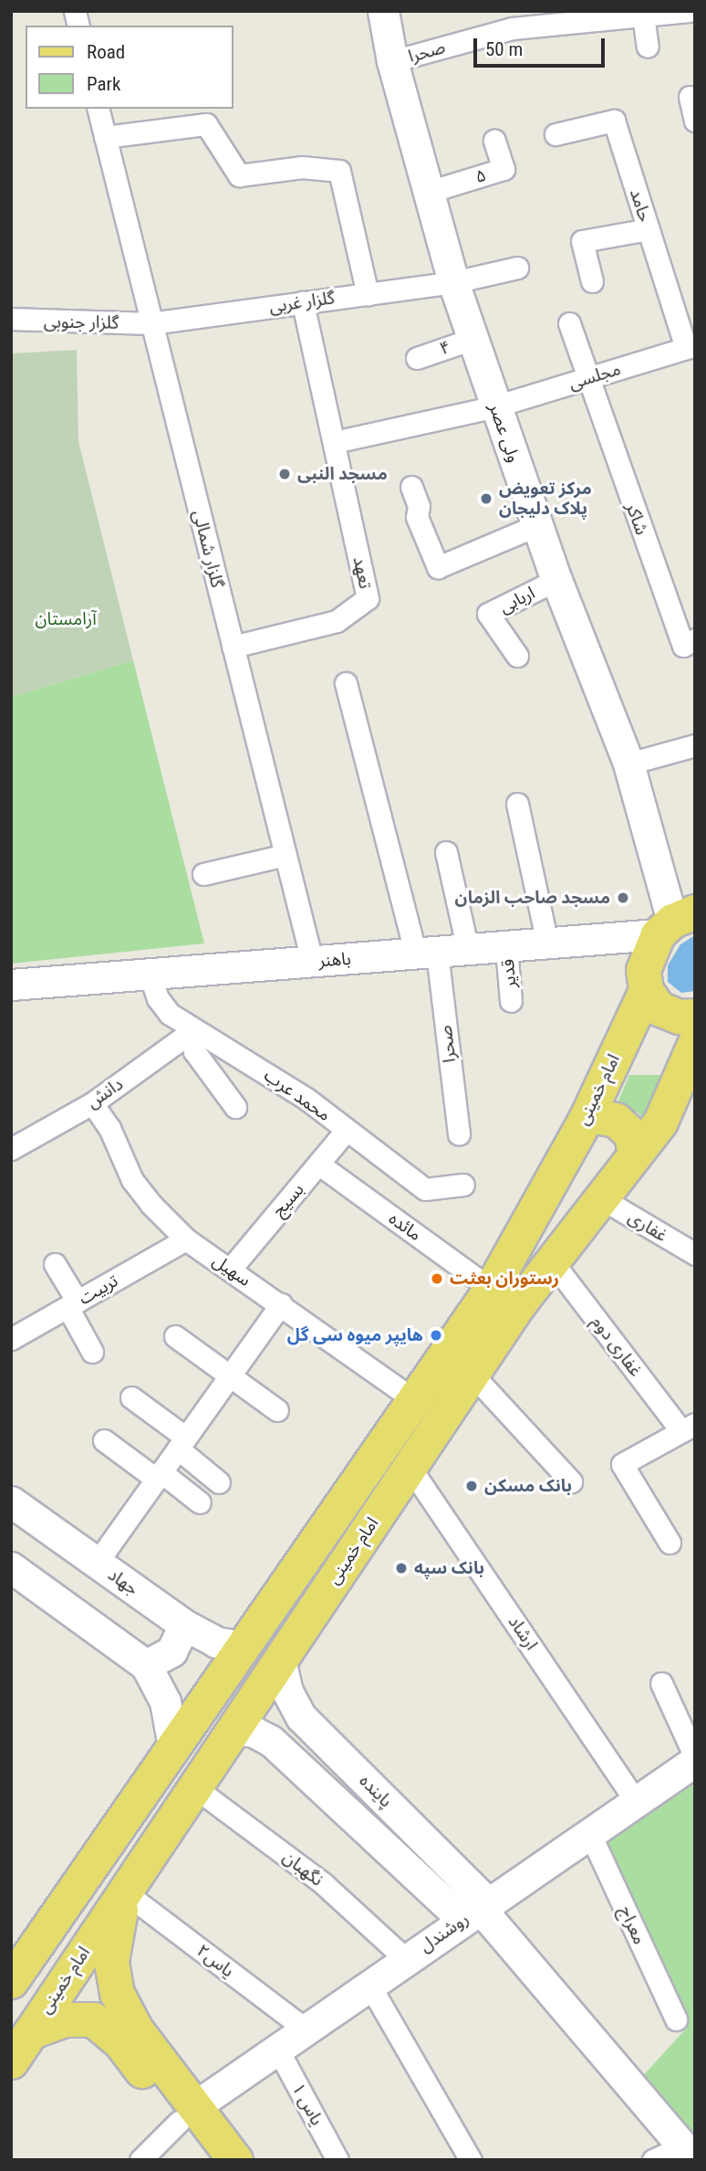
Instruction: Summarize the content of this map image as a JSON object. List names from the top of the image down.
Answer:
{
  "streets": {
    "main road": ["امام خمینی"],
    "street": [
      "صحرا",
      "۵",
      "حامد",
      "گلزار غربی",
      "گلزار جنوبی",
      "۴",
      "مجلسی",
      "ولی عصر",
      "شاکر",
      "گلزار شمالی",
      "تعهد",
      "اربابی",
      "باهنر",
      "قدیر",
      "دانش",
      "محمد عرب",
      "بسیج",
      "مائده",
      "غفاری",
      "سهیل",
      "تربیت",
      "غفاری دوم",
      "جهاد",
      "ارشاد",
      "پاینده",
      "نگهبان",
      "معراج",
      "روشندل",
      "یاس۲",
      "یاس ۱"
    ]
  },
  "crossings": [
    ["صحرا", "ولی عصر"],
    ["صحرا", "باهنر"],
    ["۵", "ولی عصر"],
    ["حامد", "مجلسی"],
    ["گلزار غربی", "گلزار جنوبی"],
    ["گلزار غربی", "ولی عصر"],
    ["گلزار غربی", "گلزار شمالی"],
    ["گلزار غربی", "تعهد"],
    ["گلزار جنوبی", "گلزار شمالی"],
    ["۴", "ولی عصر"],
    ["مجلسی", "ولی عصر"],
    ["مجلسی", "شاکر"],
    ["ولی عصر", "اربابی"],
    ["ولی عصر", "باهنر"],
    ["گلزار شمالی", "تعهد"],
    ["گلزار شمالی", "باهنر"],
    ["باهنر", "قدیر"],
    ["باهنر", "محمد عرب"],
    ["امام خمینی", "مائده"],
    ["امام خمینی", "غفاری"],
    ["امام خمینی", "سهیل"],
    ["امام خمینی", "غفاری دوم"],
    ["امام خمینی", "جهاد"],
    ["امام خمینی", "ارشاد"],
    ["امام خمینی", "پاینده"],
    ["امام خمینی", "نگهبان"],
    ["امام خمینی", "یاس۲"],
    ["دانش", "محمد عرب"],
    ["دانش", "سهیل"],
    ["محمد عرب", "بسیج"],
    ["بسیج", "مائده"],
    ["بسیج", "سهیل"],
    ["سهیل", "تربیت"],
    ["ارشاد", "روشندل"],
    ["پاینده", "روشندل"],
    ["نگهبان", "روشندل"],
    ["معراج", "روشندل"],
    ["روشندل", "یاس۲"],
    ["روشندل", "یاس ۱"]
  ],
  "parks": ["آرامستان"],
  "places": [
    "مسجد النبی",
    "مرکز تعویض پلاک دلیجان",
    "مسجد صاحب الزمان",
    "رستوران بعثت",
    "هایپر میوه سی گل",
    "بانک مسکن",
    "بانک سپه"
  ],
  "legend": ["Road", "Park"],
  "scale_bar": "50 m"
}
